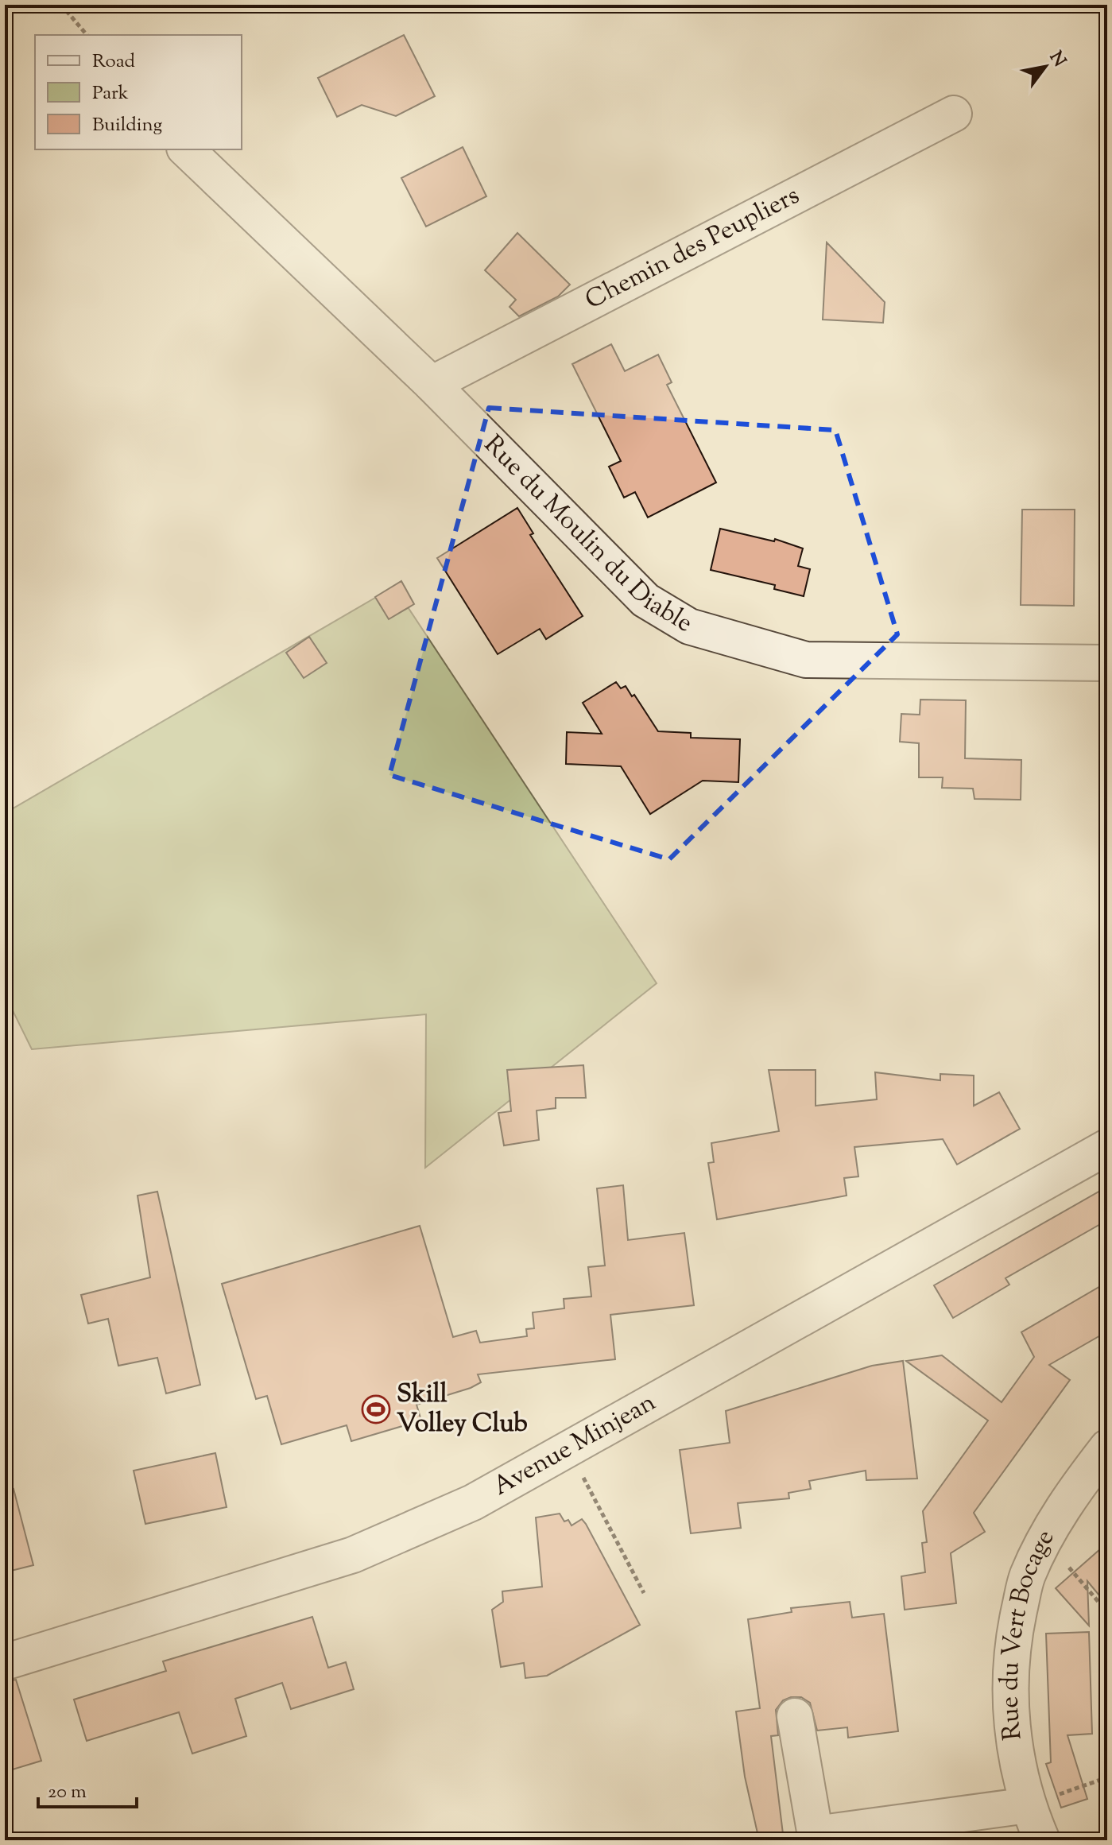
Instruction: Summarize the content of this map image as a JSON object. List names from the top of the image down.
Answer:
{
  "streets": {
    "street": [
      "Chemin des Peupliers",
      "Rue du Moulin du Diable",
      "Avenue Minjean",
      "Rue du Vert Bocage"
    ]
  },
  "crossings": [
    ["Chemin des Peupliers", "Rue du Moulin du Diable"]
  ],
  "places": {
    "sports": ["Skill Volley Club"]
  },
  "legend": ["Road", "Park", "Building"],
  "scale_bar": "20 m",
  "north": "top right"
}
